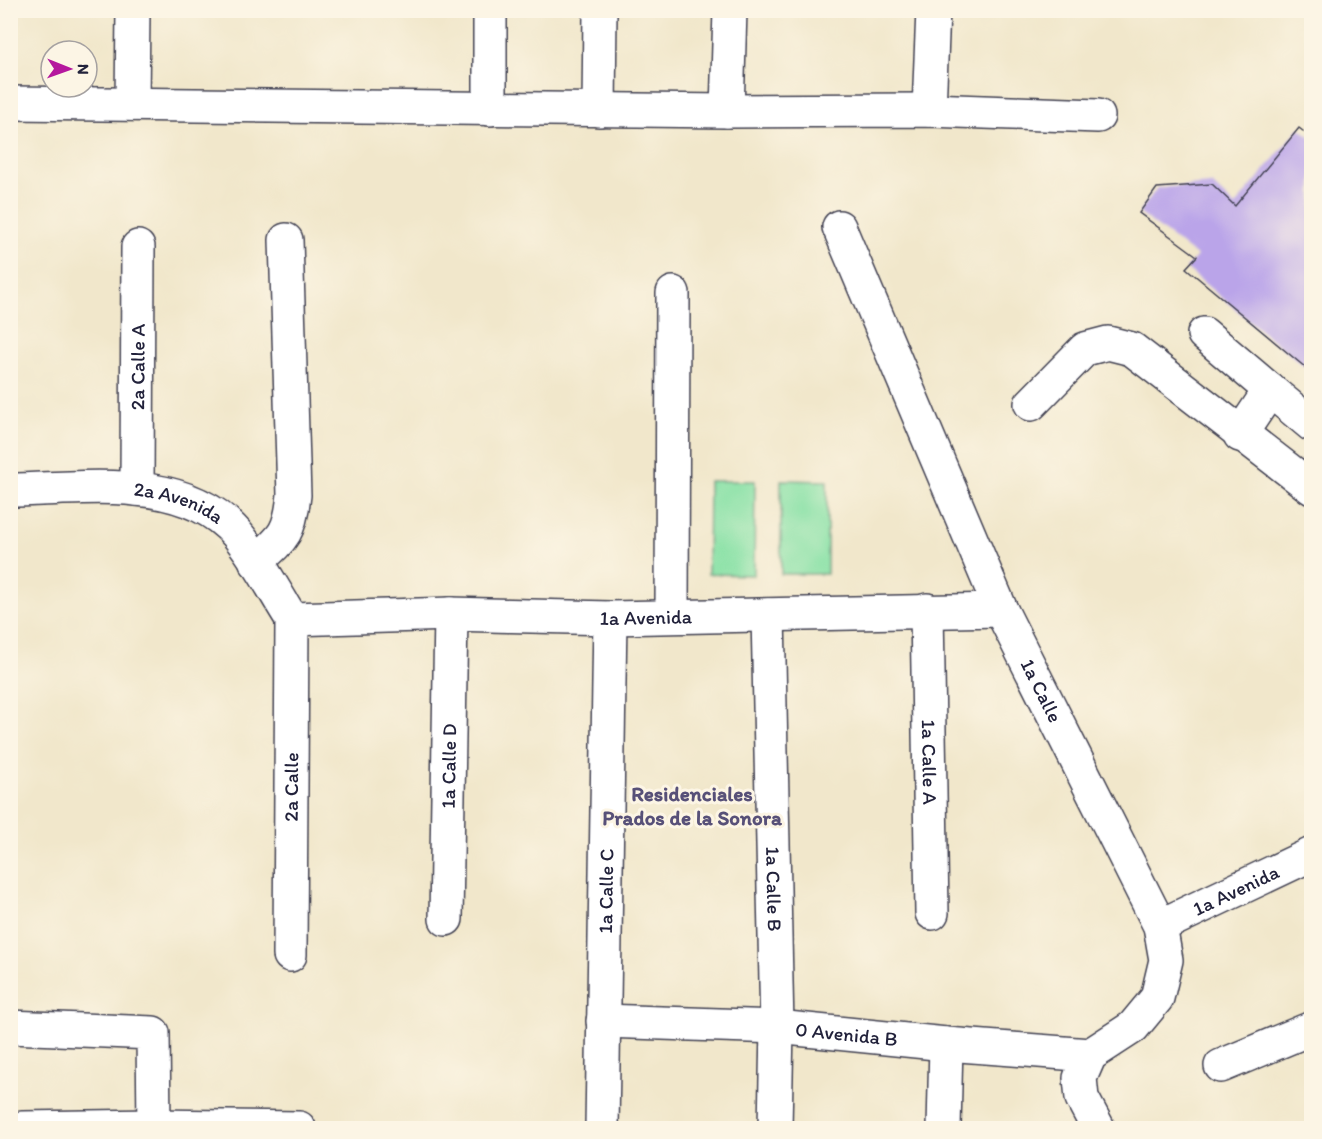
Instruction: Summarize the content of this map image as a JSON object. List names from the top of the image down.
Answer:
{
  "streets": {
    "street": [
      "2a Calle A",
      "2a Avenida",
      "1a Avenida",
      "1a Calle",
      "1a Calle A",
      "1a Calle D",
      "2a Calle",
      "1a Calle B",
      "1a Calle C",
      "0 Avenida B"
    ]
  },
  "crossings": [
    ["2a Calle A", "2a Avenida"],
    ["2a Avenida", "1a Avenida"],
    ["2a Avenida", "2a Calle"],
    ["1a Avenida", "1a Calle"],
    ["1a Avenida", "1a Calle A"],
    ["1a Avenida", "1a Calle D"],
    ["1a Avenida", "2a Calle"],
    ["1a Avenida", "1a Calle B"],
    ["1a Avenida", "1a Calle C"],
    ["1a Calle", "0 Avenida B"],
    ["1a Calle B", "0 Avenida B"],
    ["1a Calle C", "0 Avenida B"]
  ],
  "districts": ["Residenciales Prados de la Sonora"],
  "north": "right"
}
